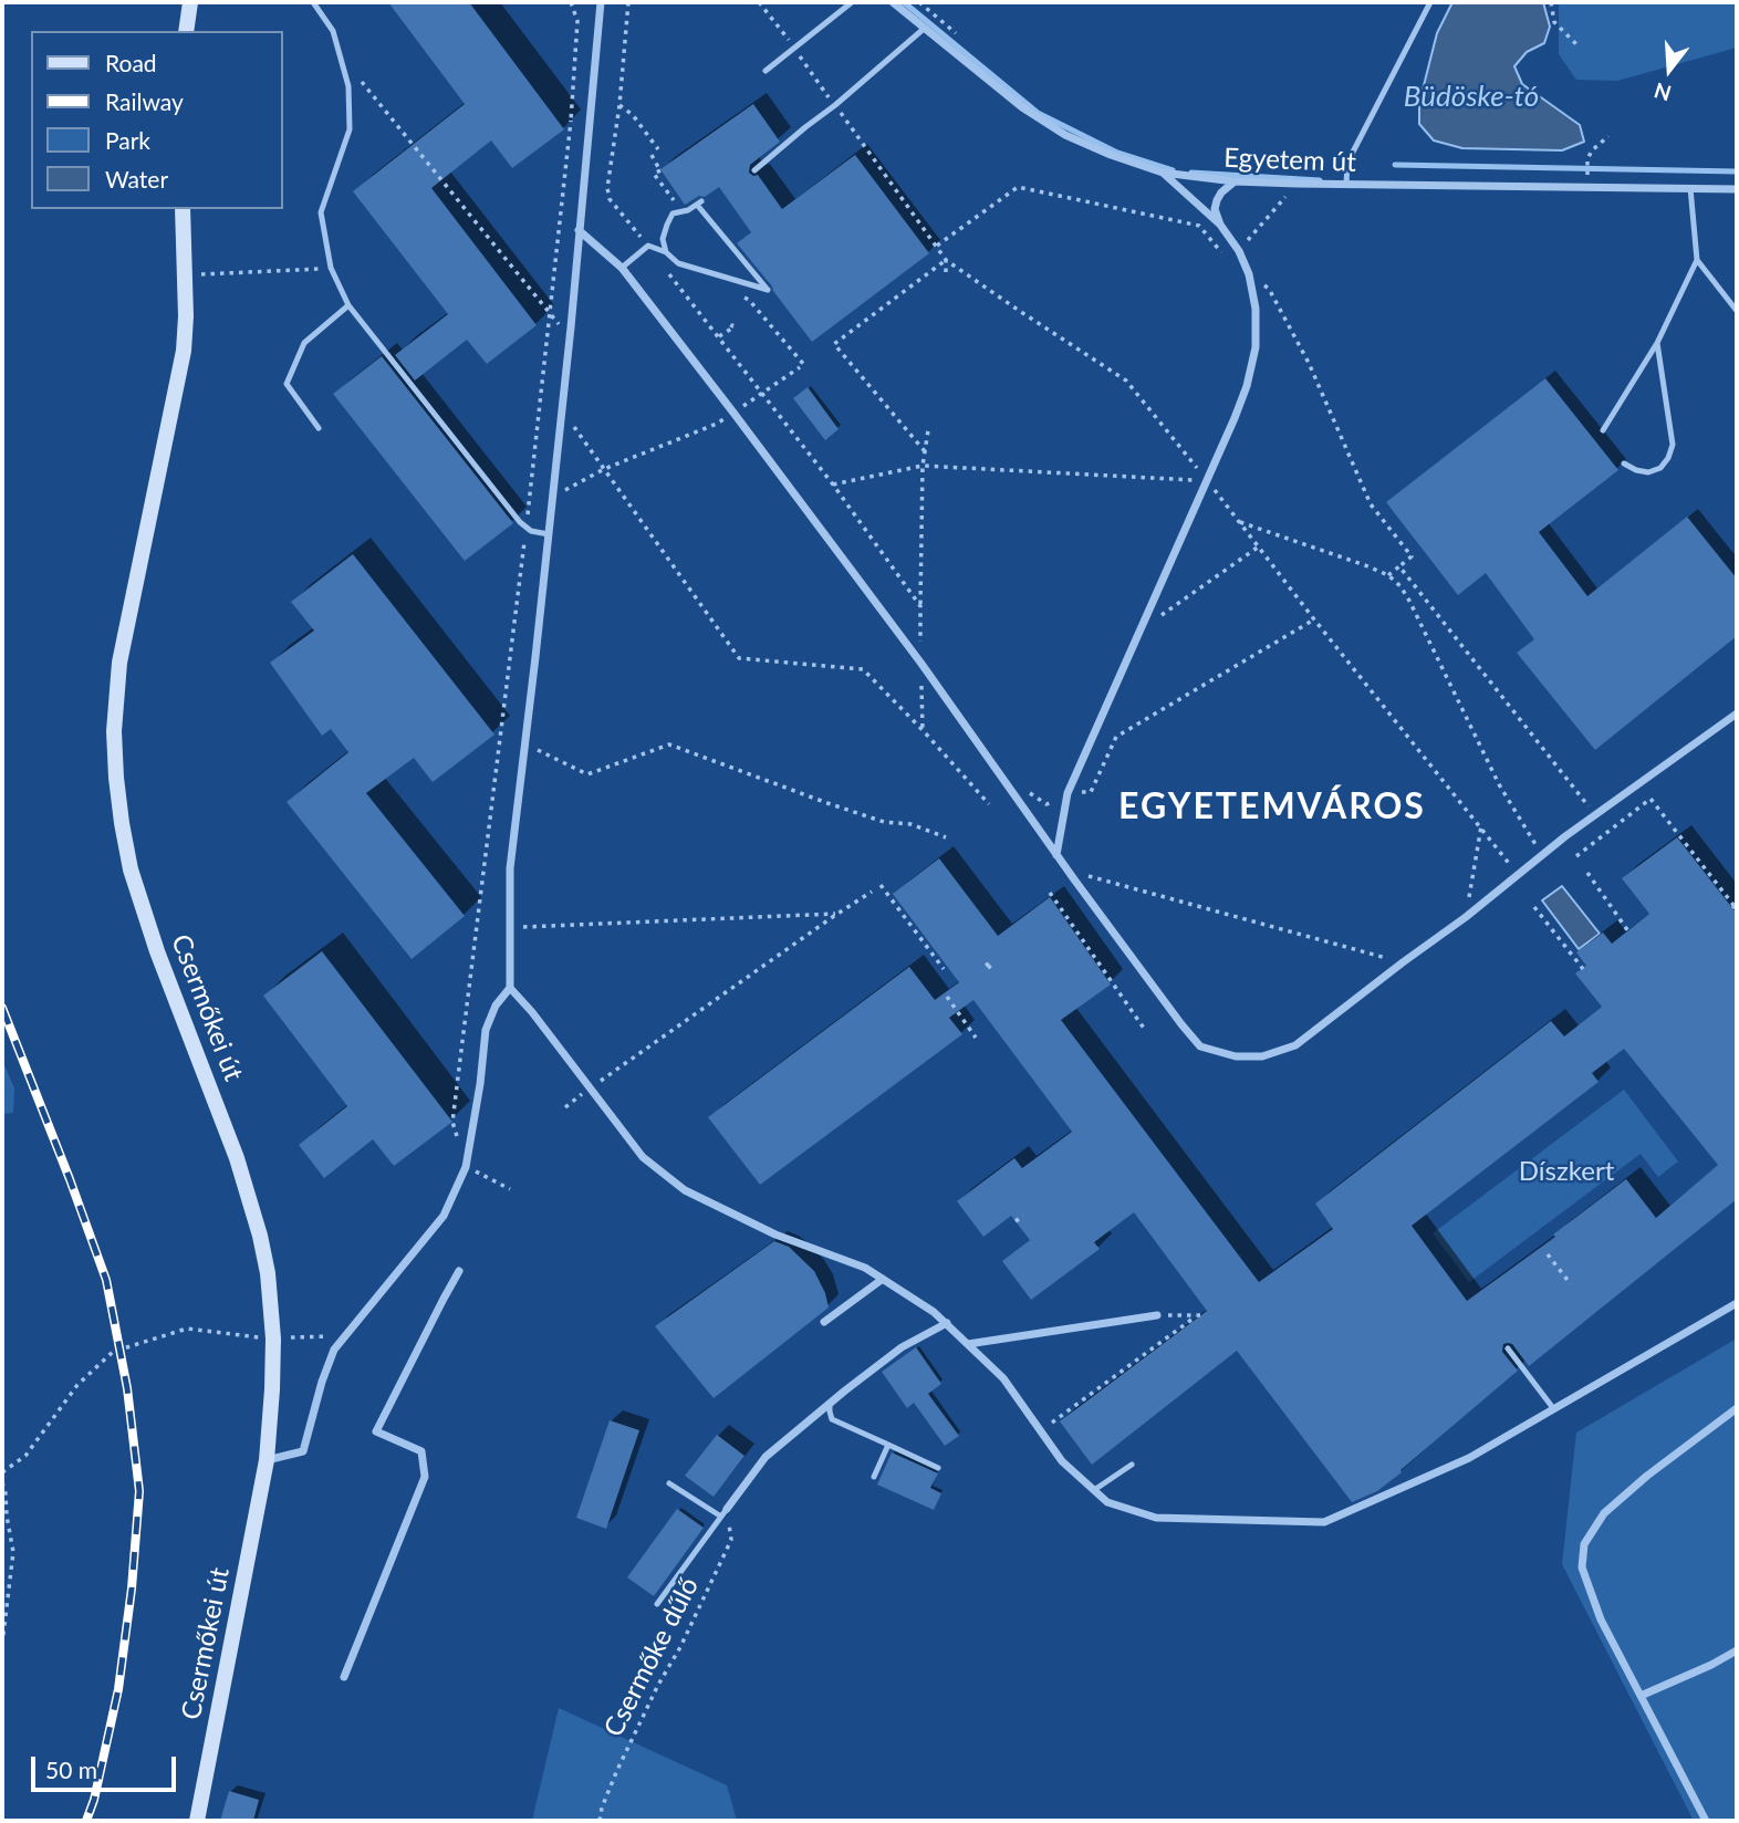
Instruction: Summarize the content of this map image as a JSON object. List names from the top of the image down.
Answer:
{
  "streets": {
    "main road": ["Csermőkei út"],
    "street": ["Egyetem út"],
    "path": ["Csermőke dűlő"]
  },
  "districts": ["EGYETEMVÁROS"],
  "water": ["Büdöske-tó"],
  "parks": ["Díszkert"],
  "legend": [
    "Road",
    "Railway",
    "Park",
    "Water"
  ],
  "scale_bar": "50 m",
  "north": "bottom"
}
